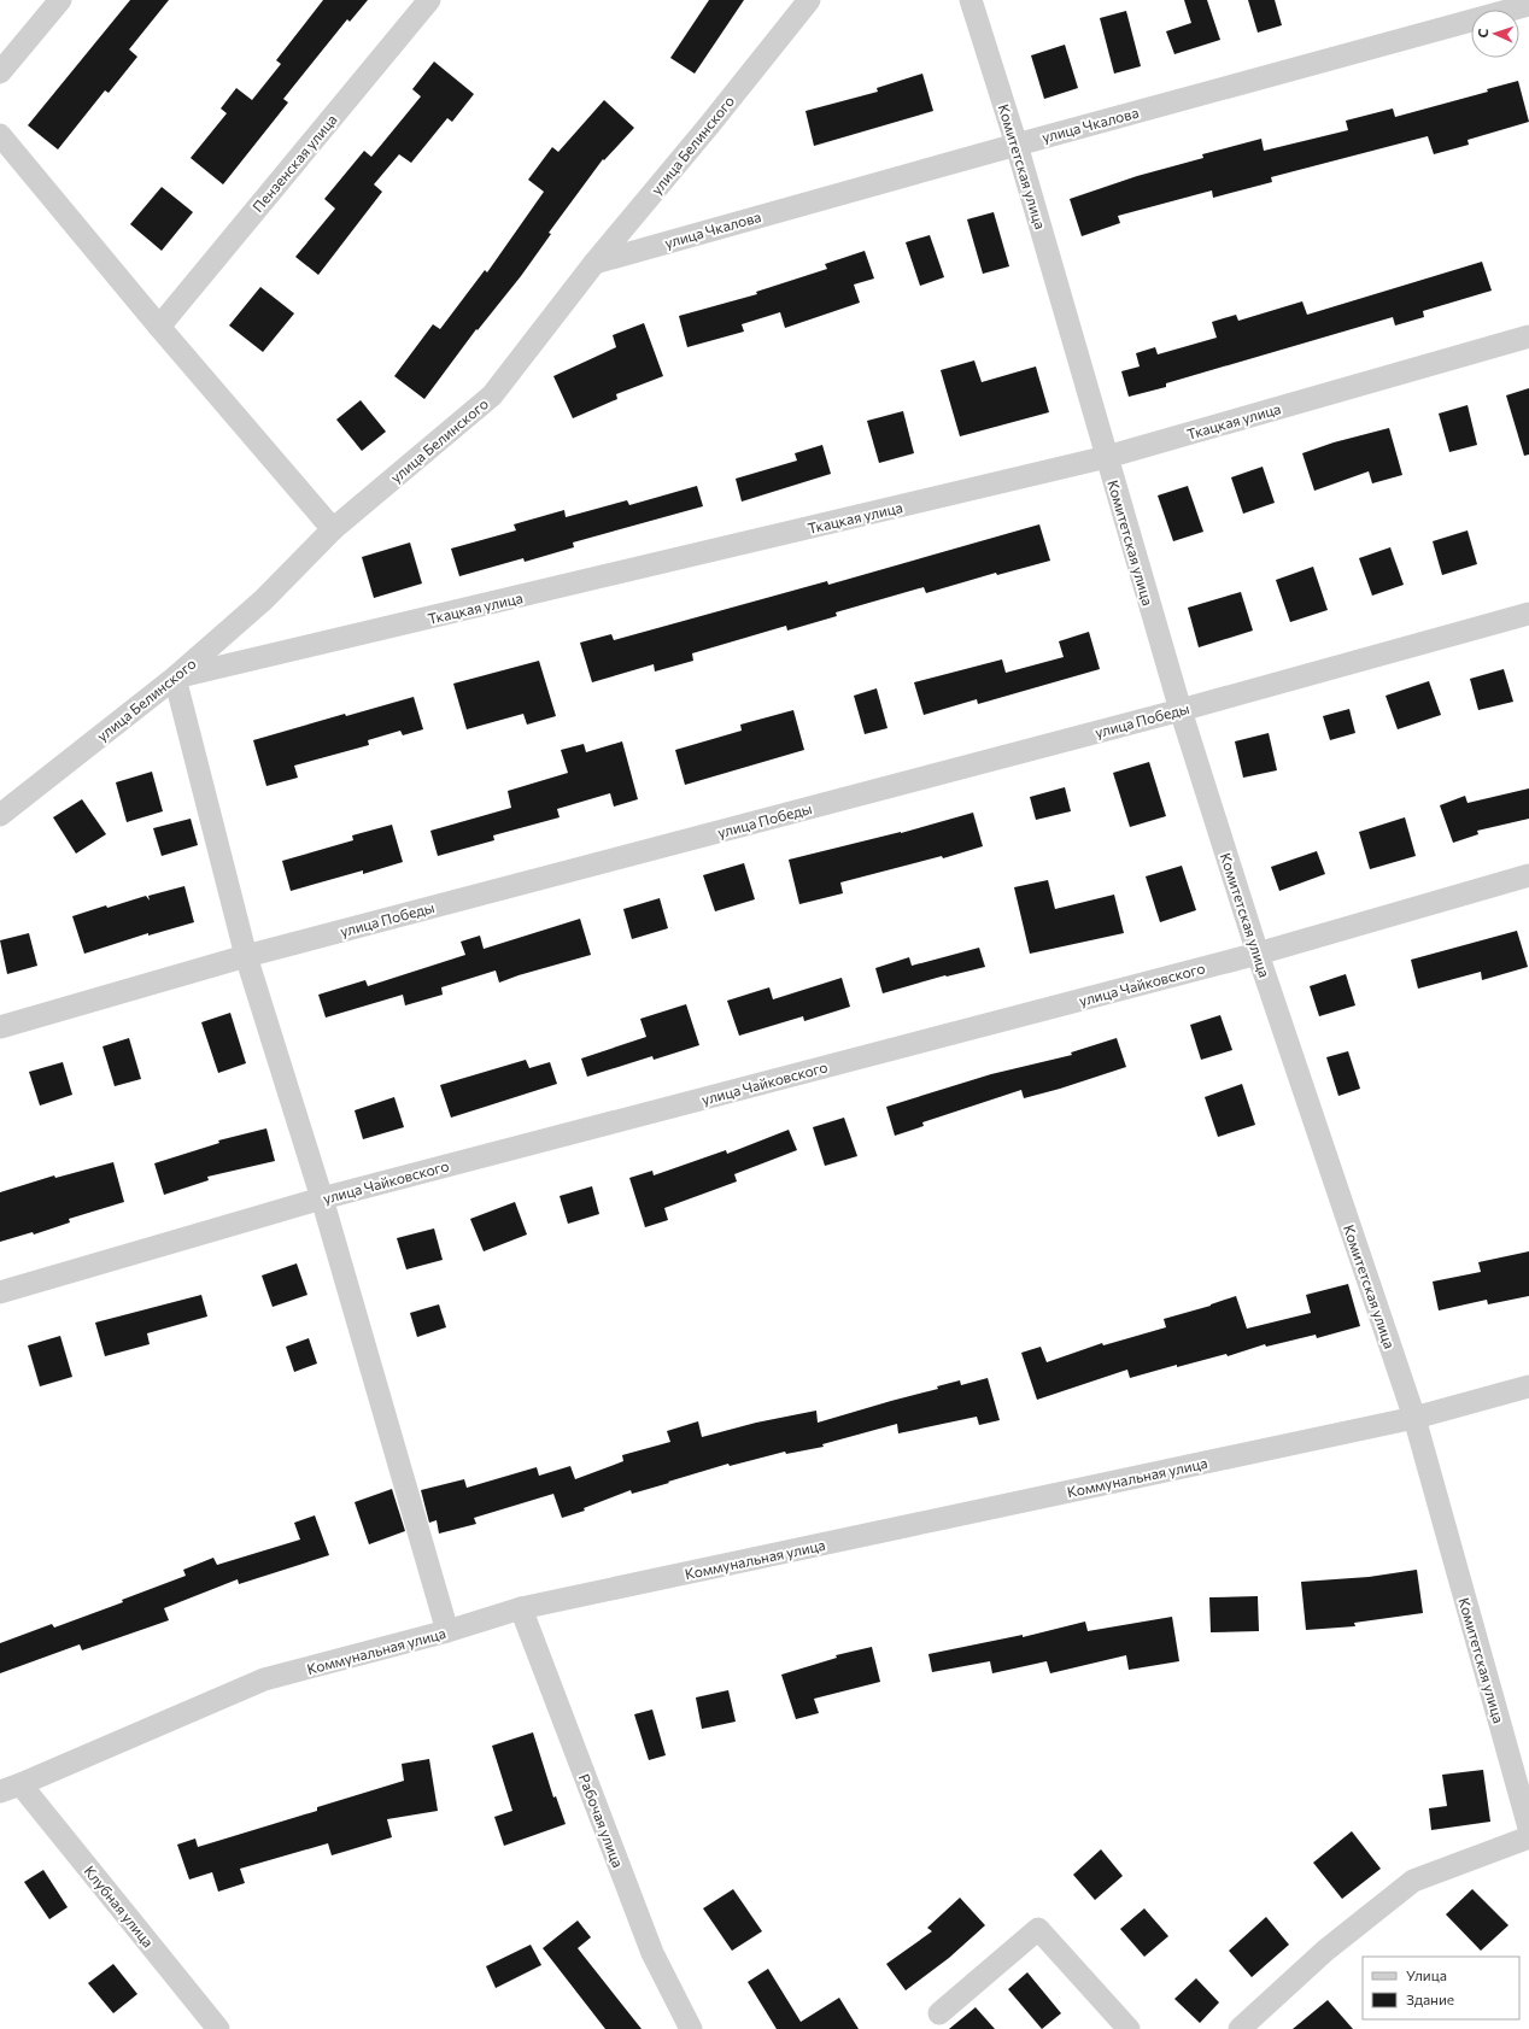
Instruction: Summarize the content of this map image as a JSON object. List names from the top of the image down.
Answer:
{
  "streets": {
    "street": [
      "улица Чкалова",
      "улица Белинского",
      "Пензенская улица",
      "Комитетская улица",
      "Ткацкая улица",
      "улица Победы",
      "улица Чайковского",
      "Коммунальная улица",
      "Рабочая улица",
      "Клубная улица"
    ]
  },
  "crossings": [
    ["улица Чкалова", "улица Белинского"],
    ["улица Чкалова", "Комитетская улица"],
    ["улица Белинского", "Ткацкая улица"],
    ["Комитетская улица", "Ткацкая улица"],
    ["Комитетская улица", "улица Победы"],
    ["Комитетская улица", "улица Чайковского"],
    ["Комитетская улица", "Коммунальная улица"],
    ["Коммунальная улица", "Рабочая улица"],
    ["Коммунальная улица", "Клубная улица"]
  ],
  "legend": ["Улица", "Здание"],
  "north": "left"
}
